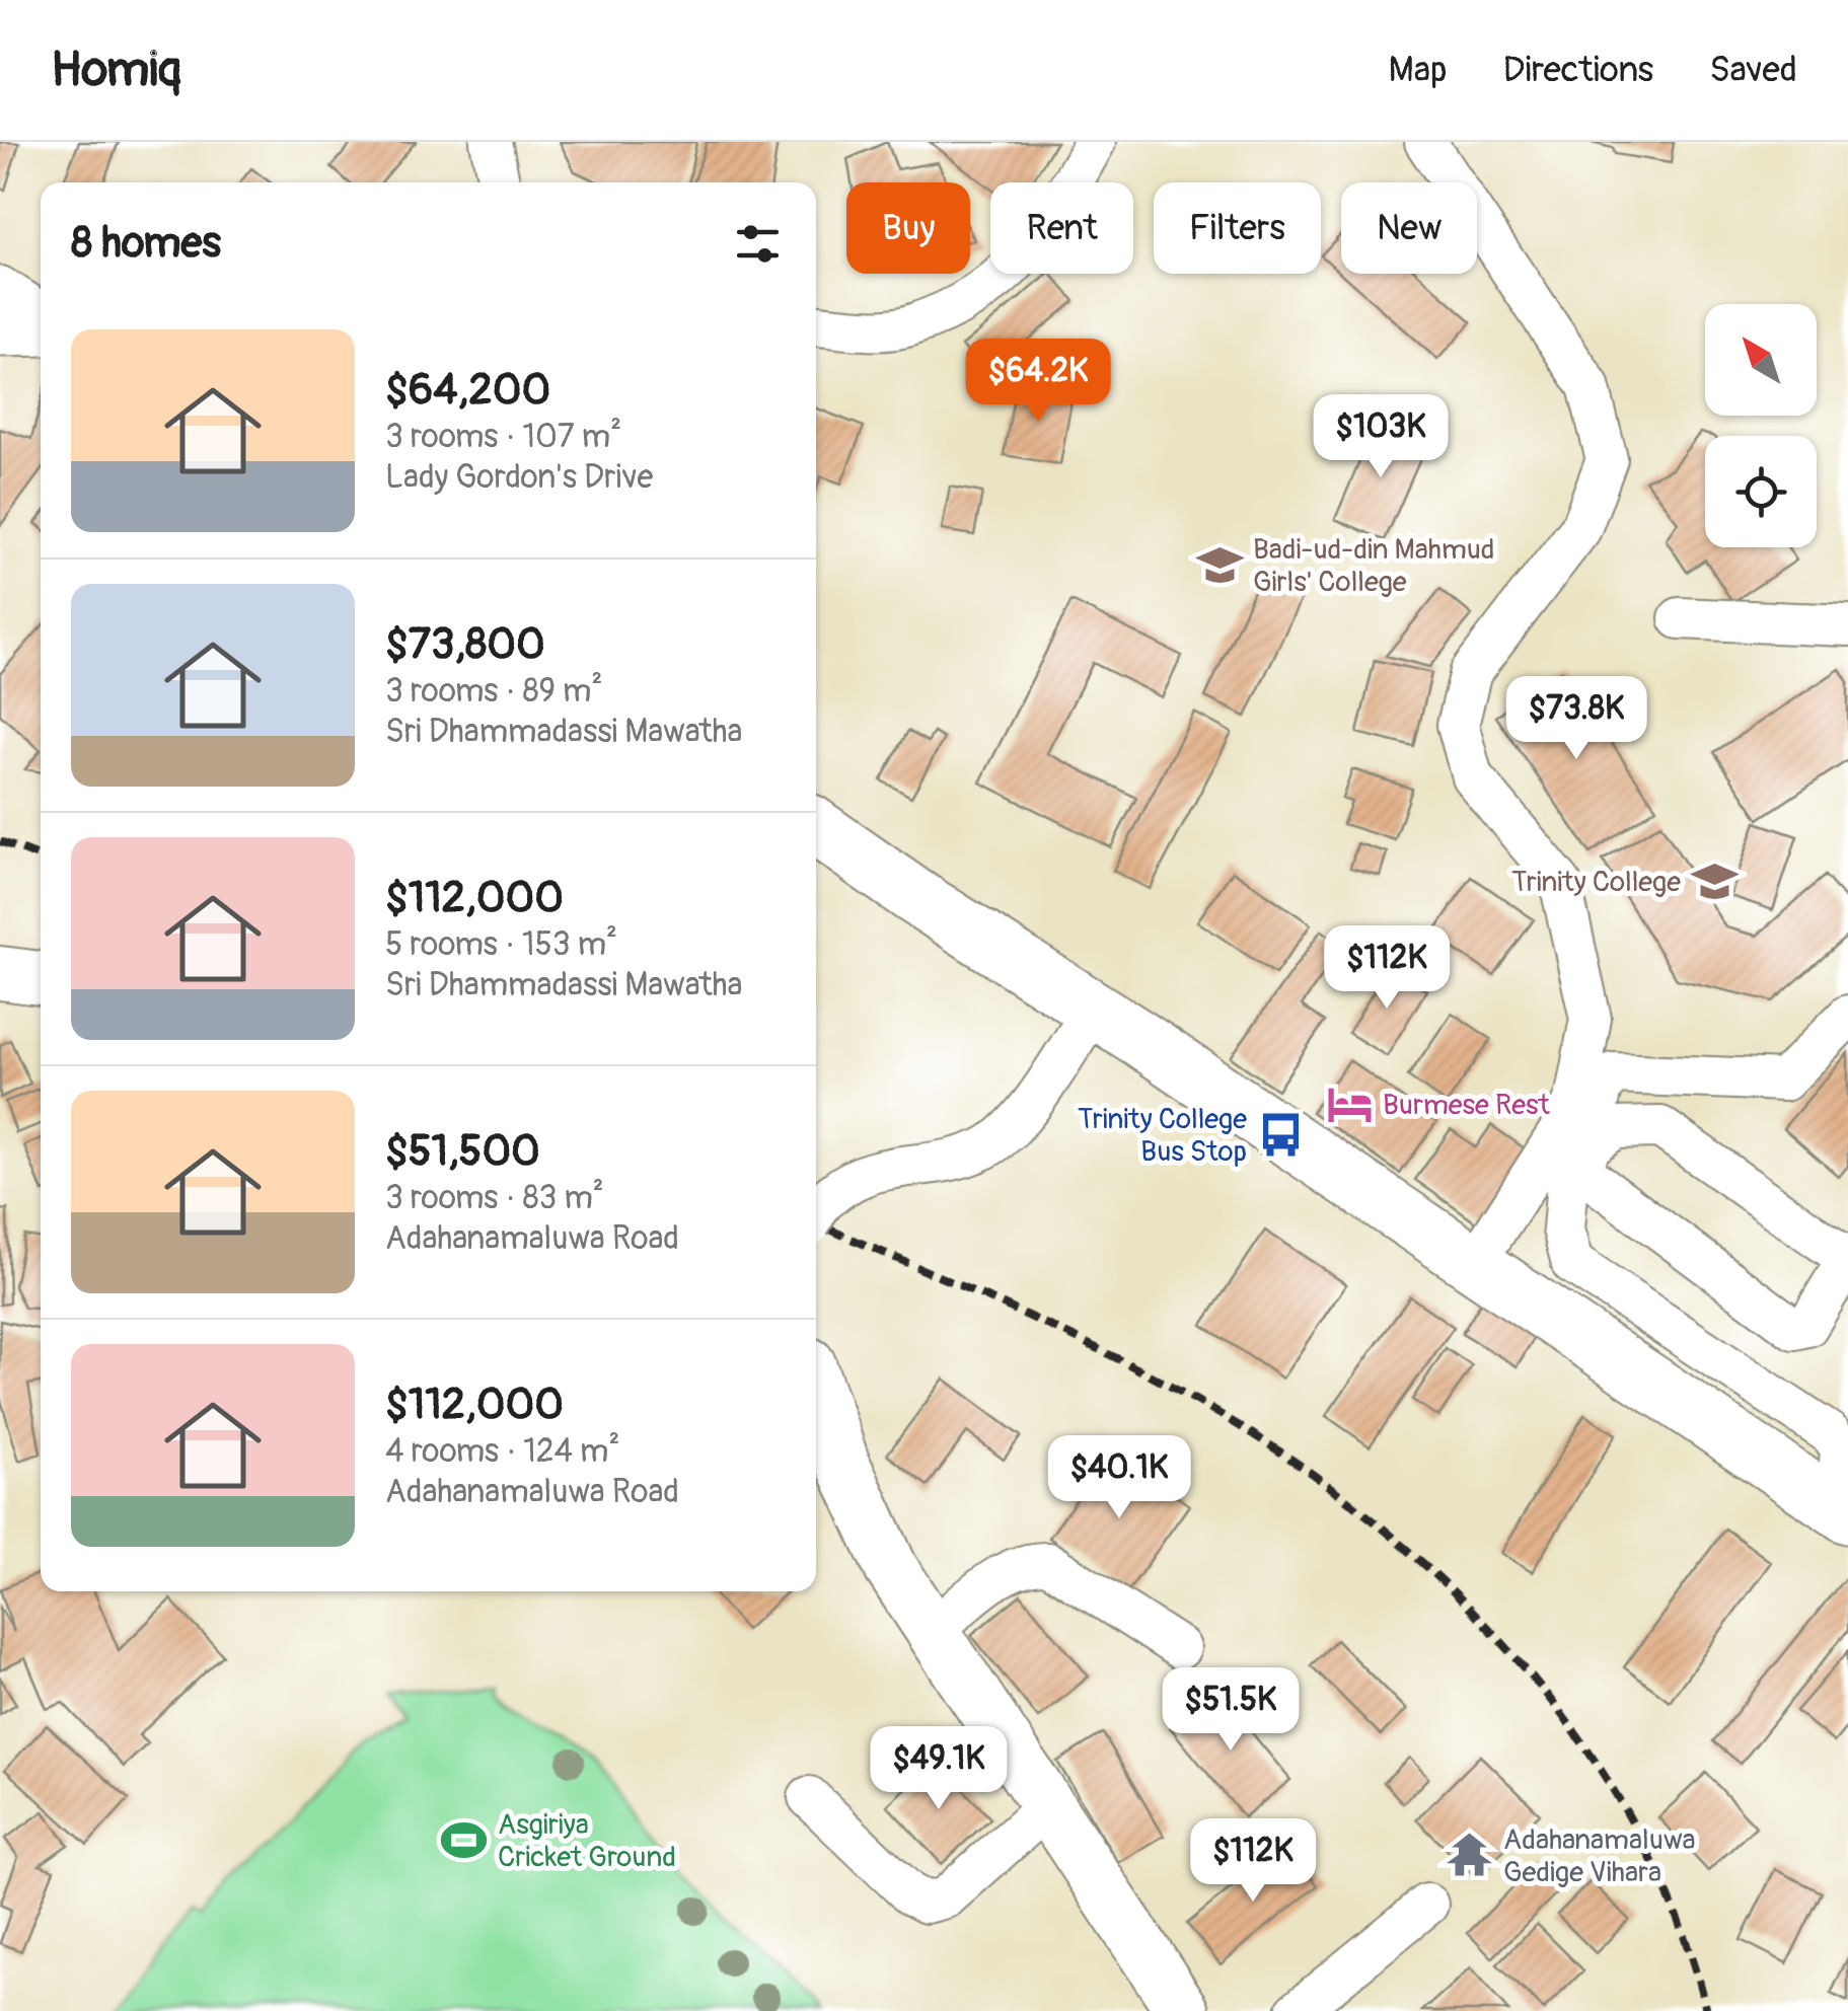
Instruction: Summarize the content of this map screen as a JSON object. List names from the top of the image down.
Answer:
{
  "places": {
    "school or university": ["Badi-ud-din Mahmud Girls' College", "Trinity College"],
    "hotel": ["Burmese Rest"],
    "bus stop": ["Trinity College Bus Stop"],
    "sports": ["Asgiriya Cricket Ground"],
    "temple": ["Adahanamaluwa Gedige Vihara"]
  },
  "north": "top left",
  "page": {
    "header": "Homiq",
    "nav": ["Map", "Directions", "Saved"],
    "chip": [
      "Buy",
      "Rent",
      "Filters",
      "New"
    ],
    "heading": "8 homes",
    "list": [
      {
        "name": "$64,200",
        "note": "3 rooms · 107 m² · Lady Gordon's Drive"
      },
      {
        "name": "$73,800",
        "note": "3 rooms · 89 m² · Sri Dhammadassi Mawatha"
      },
      {
        "name": "$112,000",
        "note": "5 rooms · 153 m² · Sri Dhammadassi Mawatha"
      },
      {
        "name": "$51,500",
        "note": "3 rooms · 83 m² · Adahanamaluwa Road"
      },
      {
        "name": "$112,000",
        "note": "4 rooms · 124 m² · Adahanamaluwa Road"
      }
    ],
    "price": [
      "$64.2K",
      "$103K",
      "$73.8K",
      "$112K",
      "$40.1K",
      "$51.5K",
      "$49.1K",
      "$112K"
    ]
  }
}
